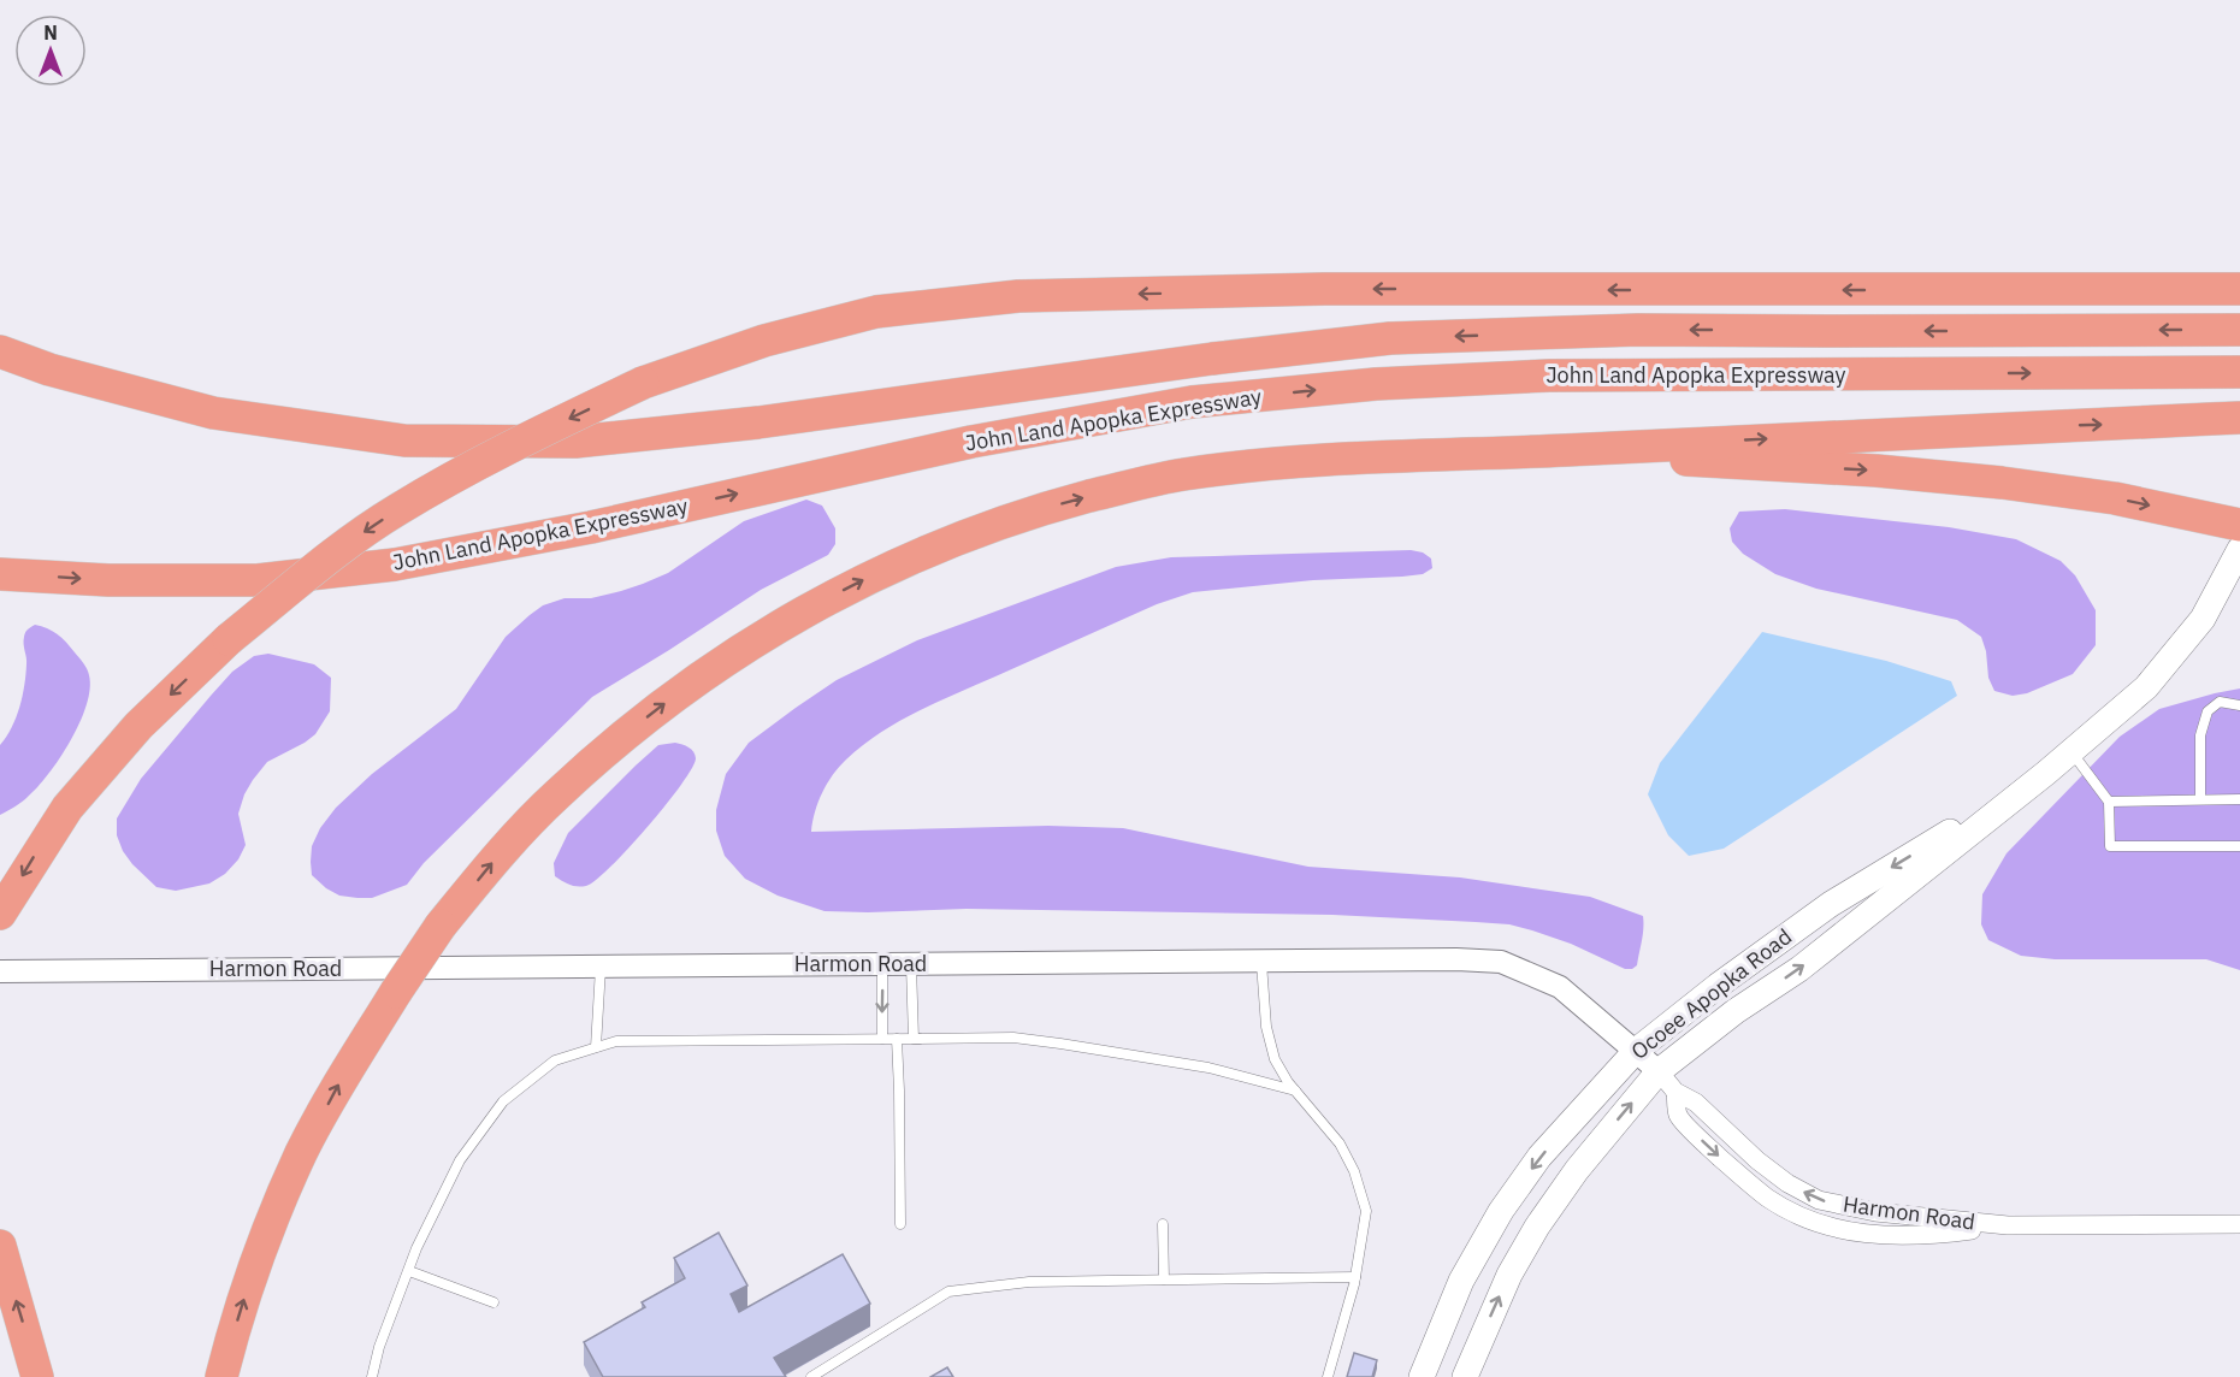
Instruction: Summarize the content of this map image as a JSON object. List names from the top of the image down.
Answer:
{
  "streets": {
    "highway": ["John Land Apopka Expressway"],
    "main road": ["Ocoee Apopka Road"],
    "street": ["Harmon Road"]
  },
  "crossings": [
    ["Harmon Road", "Ocoee Apopka Road"]
  ],
  "north": "top"
}
